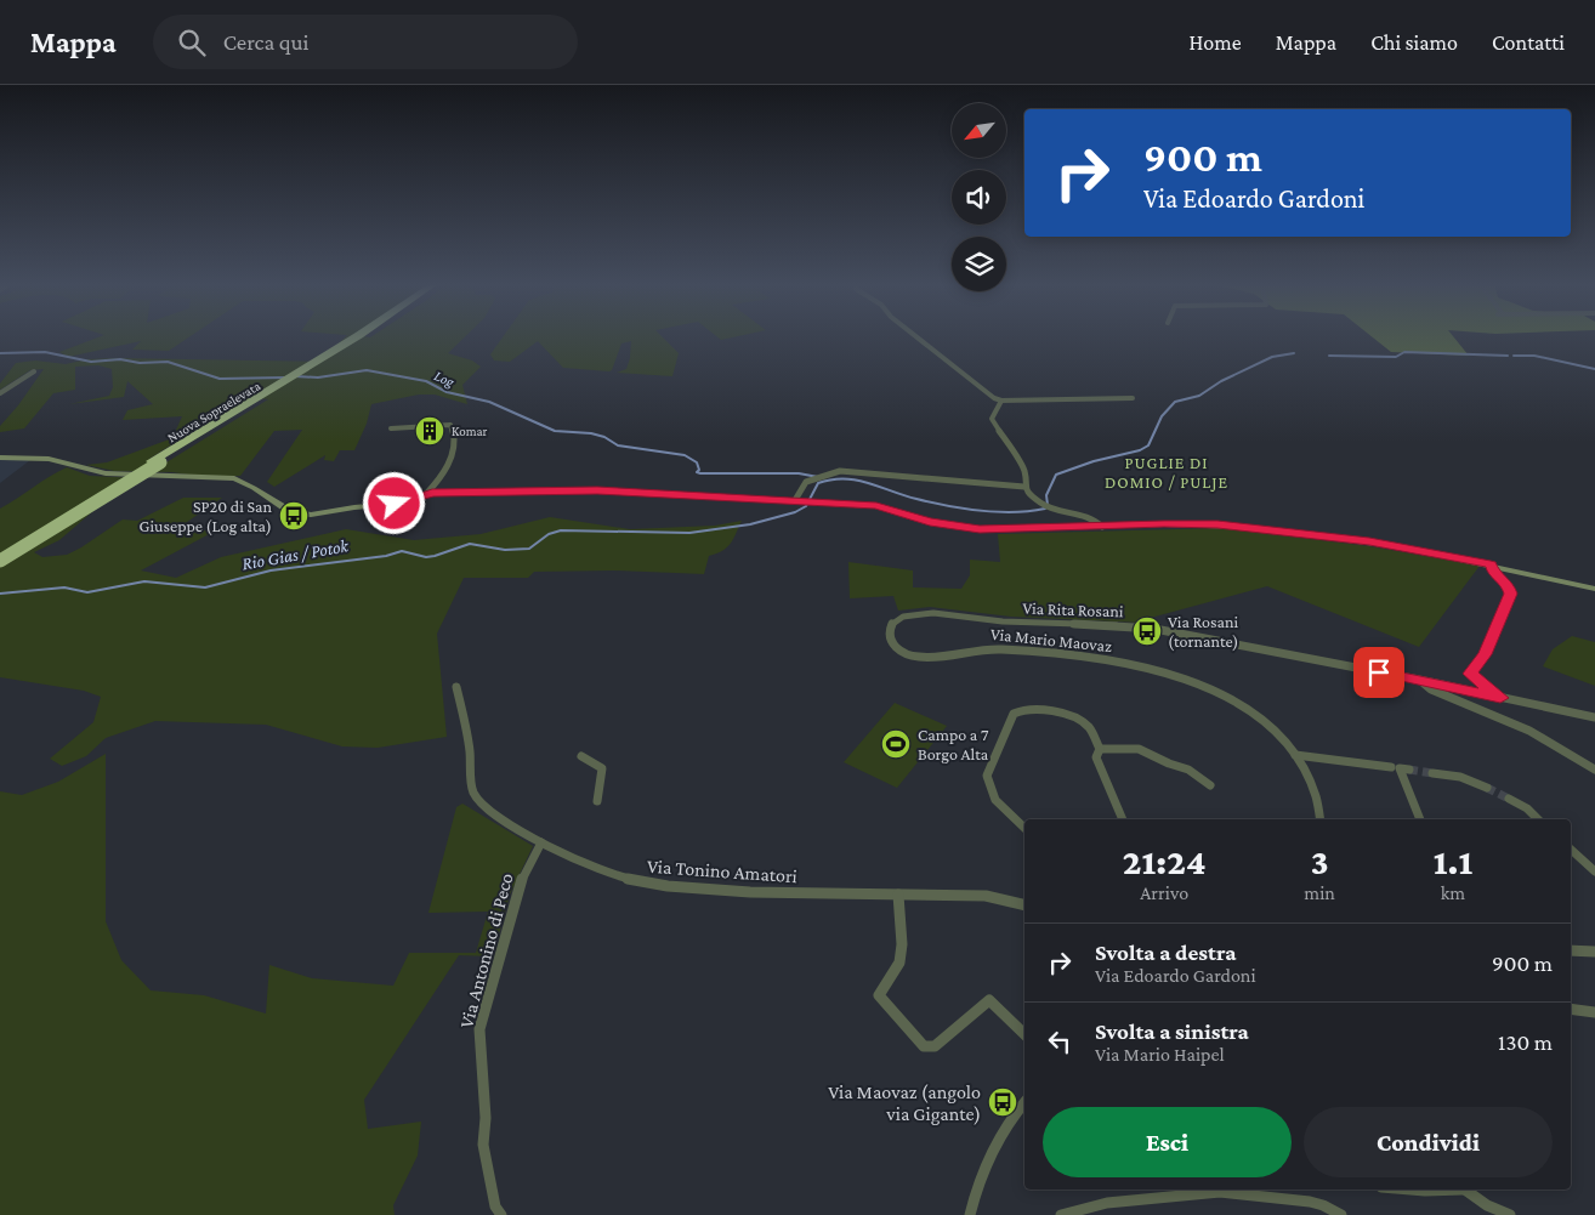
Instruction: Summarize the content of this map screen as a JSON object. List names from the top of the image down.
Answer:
{
  "streets": {
    "highway": ["Nuova Sopraelevata"],
    "street": [
      "Via Rita Rosani",
      "Via Mario Maovaz",
      "Via Tonino Amatori",
      "Via Antonino di Peco"
    ]
  },
  "crossings": [
    ["Via Rita Rosani", "Via Mario Maovaz"],
    ["Via Tonino Amatori", "Via Antonino di Peco"]
  ],
  "districts": ["PUGLIE DI DOMIO / PULJE"],
  "water": ["Log", "Rio Gias / Potok"],
  "places": {
    "building": ["Komar"],
    "bus stop": ["SP20 di San Giuseppe (Log alta)", "Via Rosani (tornante)", "Via Maovaz (angolo via Gigante)"],
    "sports": ["Campo a 7 Borgo Alta"]
  },
  "north": "bottom left",
  "page": {
    "header": "Mappa",
    "search": "Cerca qui",
    "nav": [
      "Home",
      "Mappa",
      "Chi siamo",
      "Contatti"
    ],
    "turn": ["900 m", "Via Edoardo Gardoni"],
    "eta": [
      "21:24",
      "Arrivo",
      "3",
      "min",
      "1.1",
      "km"
    ],
    "list": [
      {
        "name": "Svolta a destra",
        "note": "Via Edoardo Gardoni",
        "value": "900 m"
      },
      {
        "name": "Svolta a sinistra",
        "note": "Via Mario Haipel",
        "value": "130 m"
      }
    ],
    "buttons": ["Esci", "Condividi"]
  }
}
